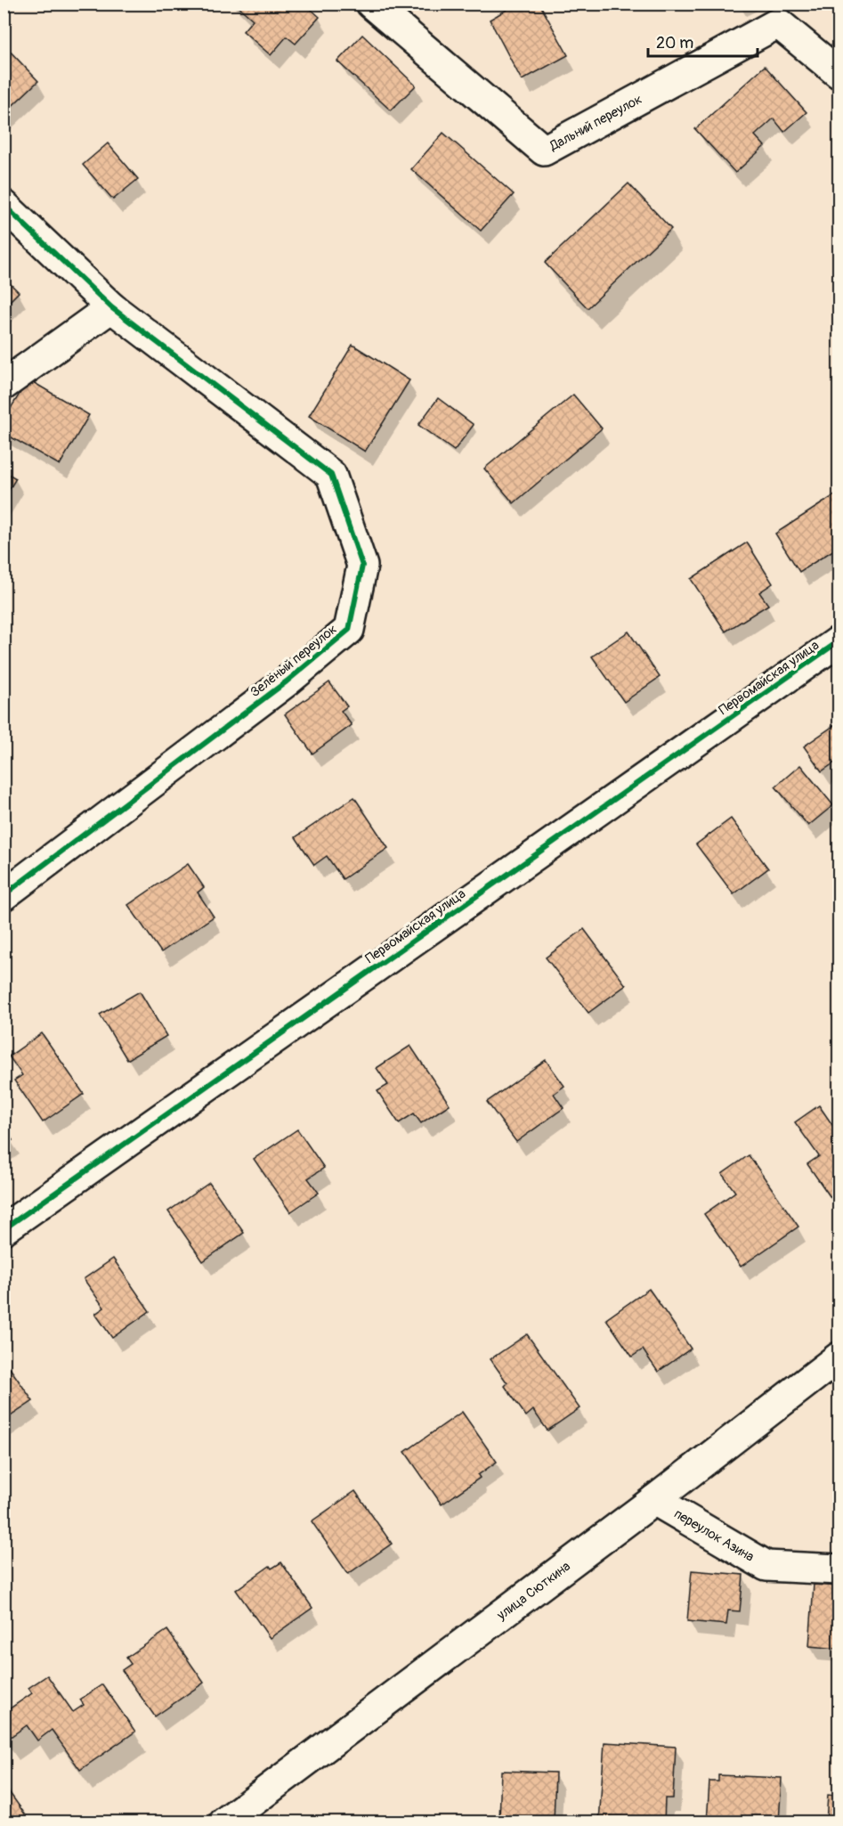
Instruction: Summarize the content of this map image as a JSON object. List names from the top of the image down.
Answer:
{
  "streets": {
    "street": [
      "Дальний переулок",
      "Зелёный переулок",
      "Первомайская улица",
      "переулок Азина",
      "улица Сюткина"
    ]
  },
  "crossings": [
    ["переулок Азина", "улица Сюткина"]
  ],
  "scale_bar": "20 m"
}
